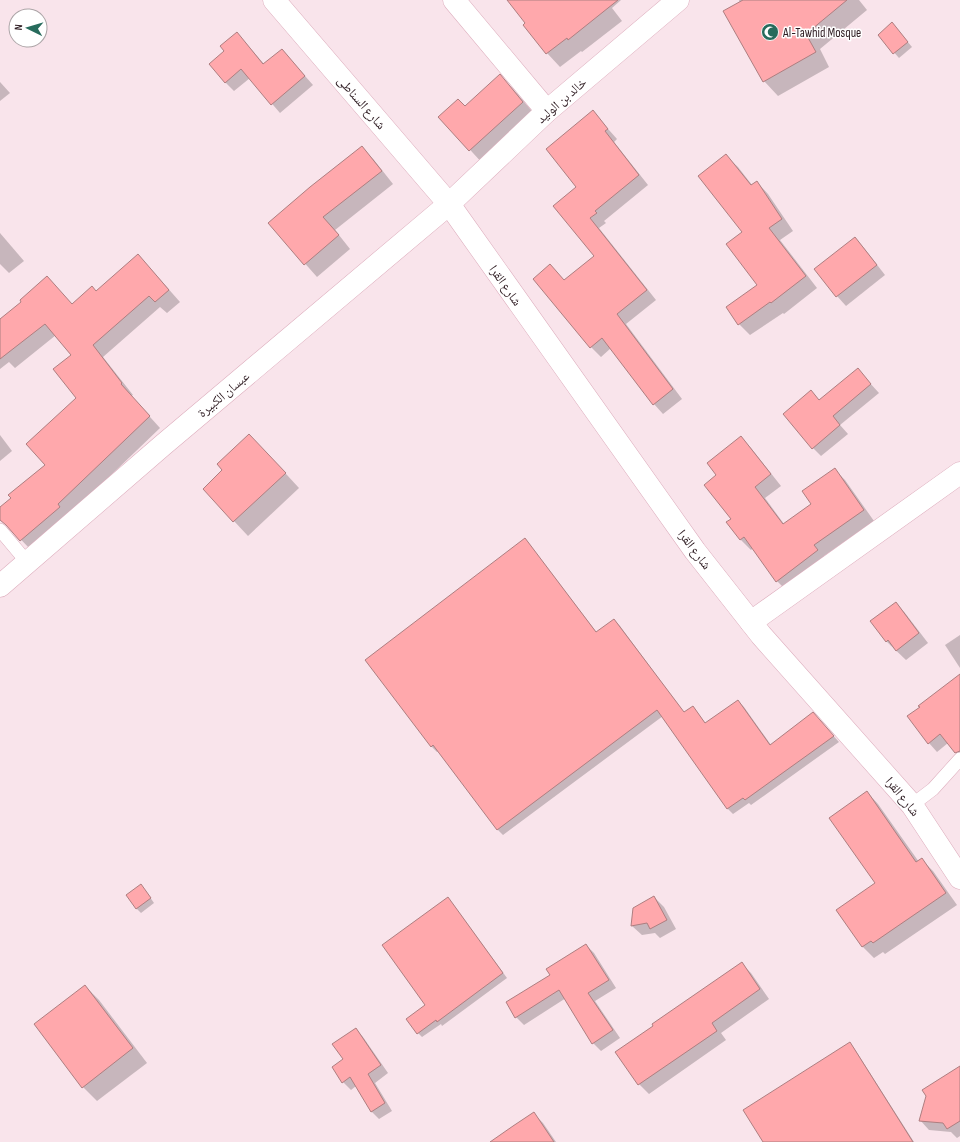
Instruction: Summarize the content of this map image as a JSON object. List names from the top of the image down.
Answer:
{
  "streets": {
    "street": [
      "خالد بن الوليد",
      "شارع السناطى",
      "شارع القرا",
      "عبسان الكبيرة"
    ]
  },
  "crossings": [
    ["خالد بن الوليد", "شارع السناطى"],
    ["خالد بن الوليد", "شارع القرا"],
    ["خالد بن الوليد", "عبسان الكبيرة"],
    ["شارع السناطى", "شارع القرا"],
    ["شارع السناطى", "عبسان الكبيرة"],
    ["شارع القرا", "عبسان الكبيرة"]
  ],
  "places": {
    "mosque": ["Al-Tawhid Mosque"]
  },
  "north": "left"
}
